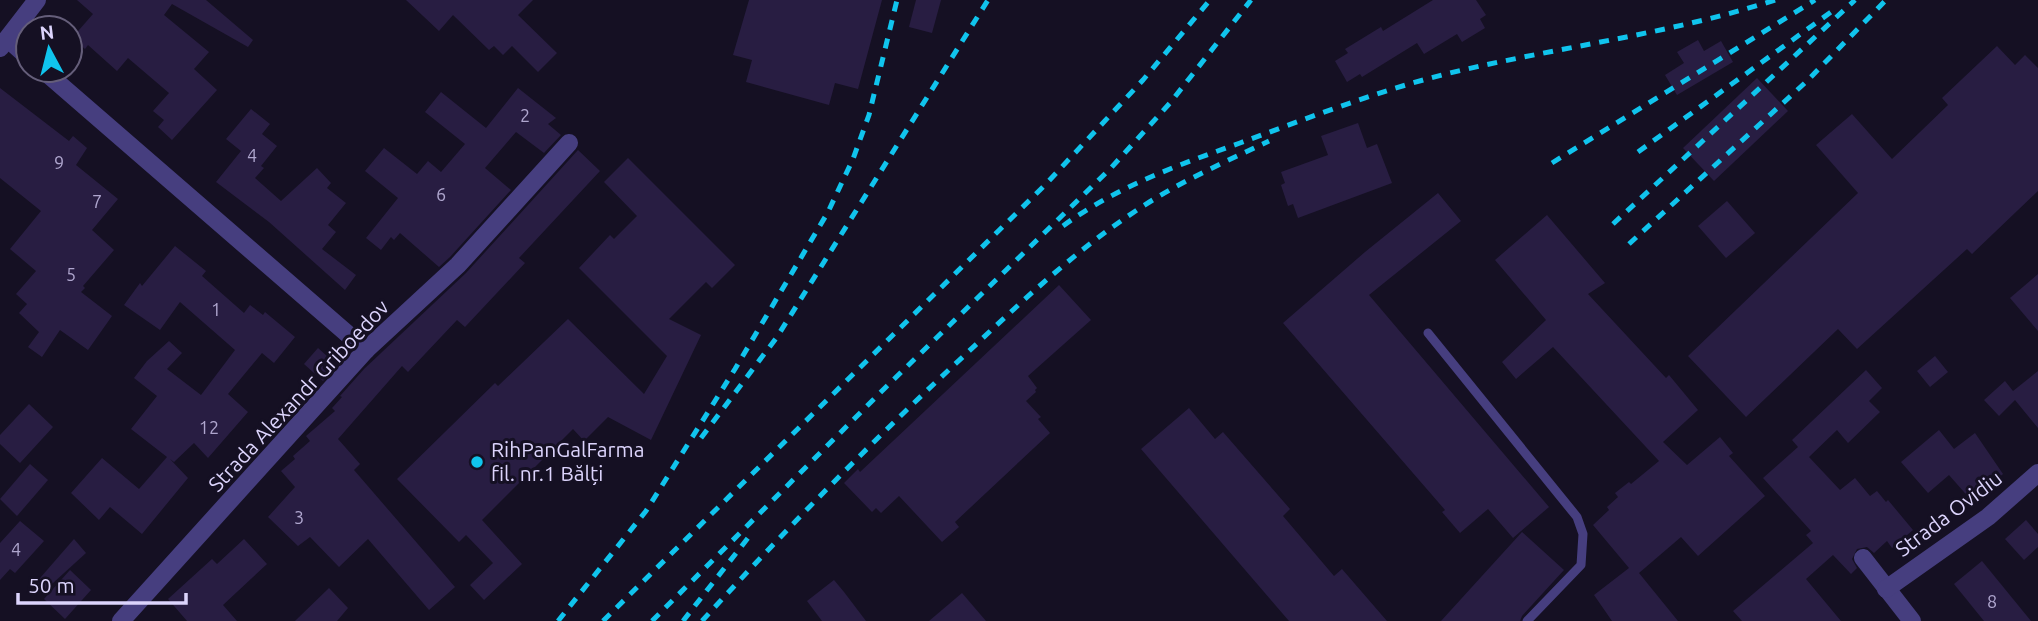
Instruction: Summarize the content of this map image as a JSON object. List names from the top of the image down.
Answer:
{
  "streets": {
    "street": ["Strada Alexandr Griboedov", "Strada Ovidiu"]
  },
  "places": ["RihPanGalFarma fil. nr.1 Bălți"],
  "house_numbers": [
    "2",
    "4",
    "9",
    "6",
    "7",
    "5",
    "1",
    "12",
    "3",
    "4",
    "8"
  ],
  "scale_bar": "50 m",
  "north": "top"
}
